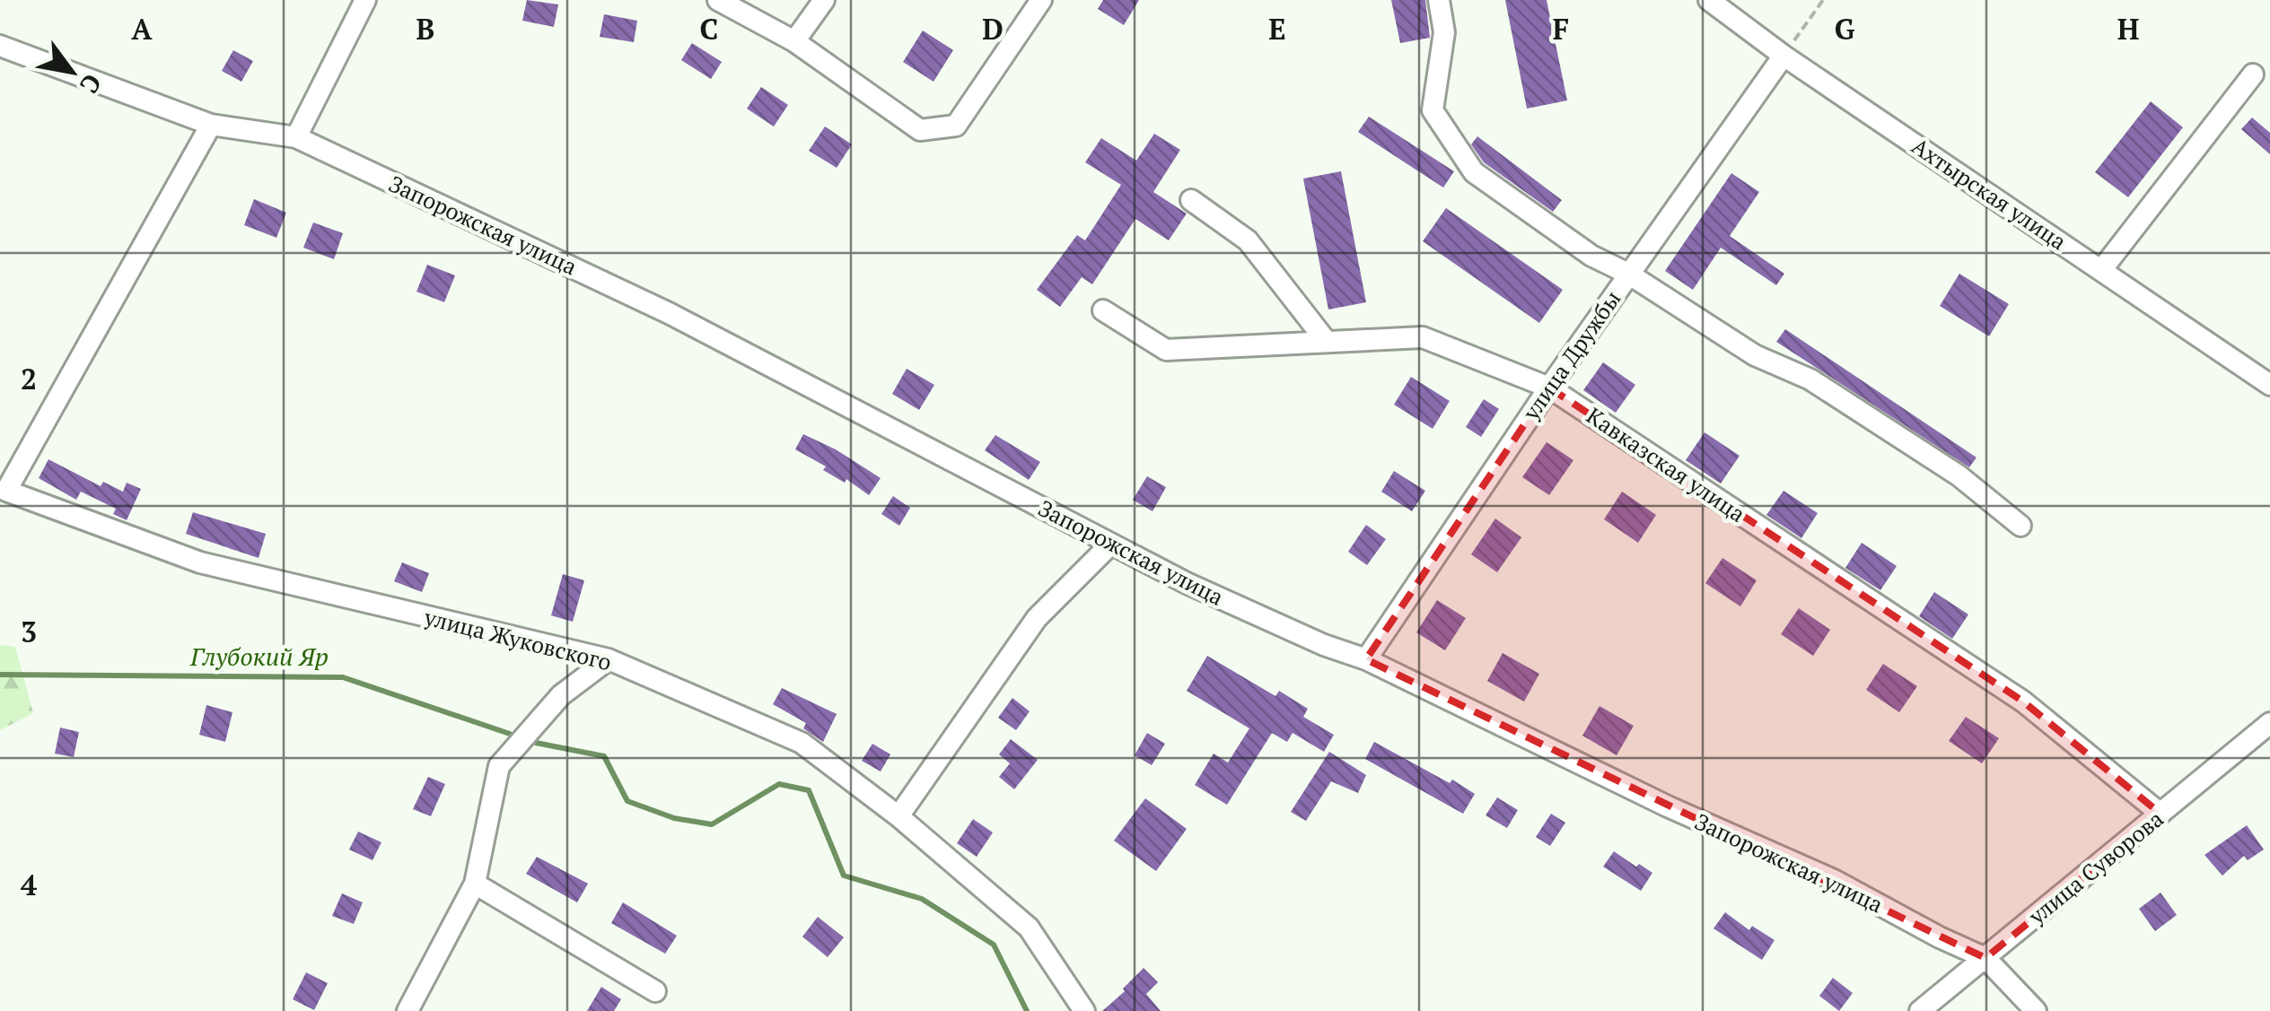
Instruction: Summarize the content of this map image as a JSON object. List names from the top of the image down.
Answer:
{
  "streets": {
    "street": [
      "Ахтырская улица",
      "Запорожская улица",
      "улица Дружбы",
      "Кавказская улица",
      "улица Жуковского",
      "улица Суворова"
    ]
  },
  "crossings": [
    ["Ахтырская улица", "улица Дружбы"],
    ["Запорожская улица", "улица Дружбы"],
    ["Запорожская улица", "улица Жуковского"],
    ["Запорожская улица", "улица Суворова"],
    ["улица Дружбы", "Кавказская улица"],
    ["Кавказская улица", "улица Суворова"]
  ],
  "water": ["Глубокий Яр"],
  "north": "bottom right",
  "grid": {
    "columns": [
      "A",
      "B",
      "C",
      "D",
      "E",
      "F",
      "G",
      "H"
    ],
    "rows": ["2", "3", "4"]
  }
}
